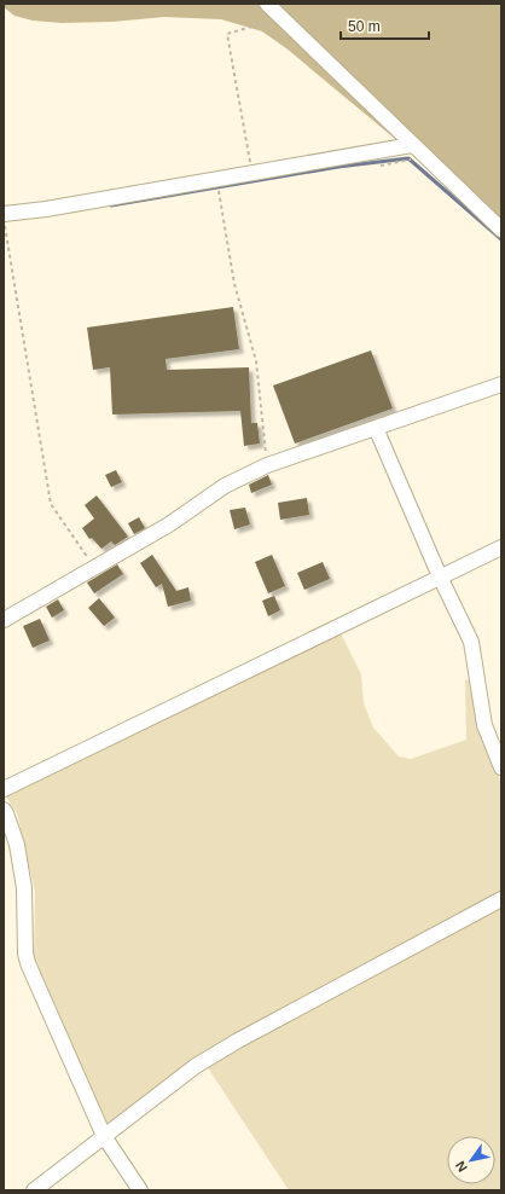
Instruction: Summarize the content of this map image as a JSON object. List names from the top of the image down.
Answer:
{
  "scale_bar": "50 m",
  "north": "bottom left"
}
